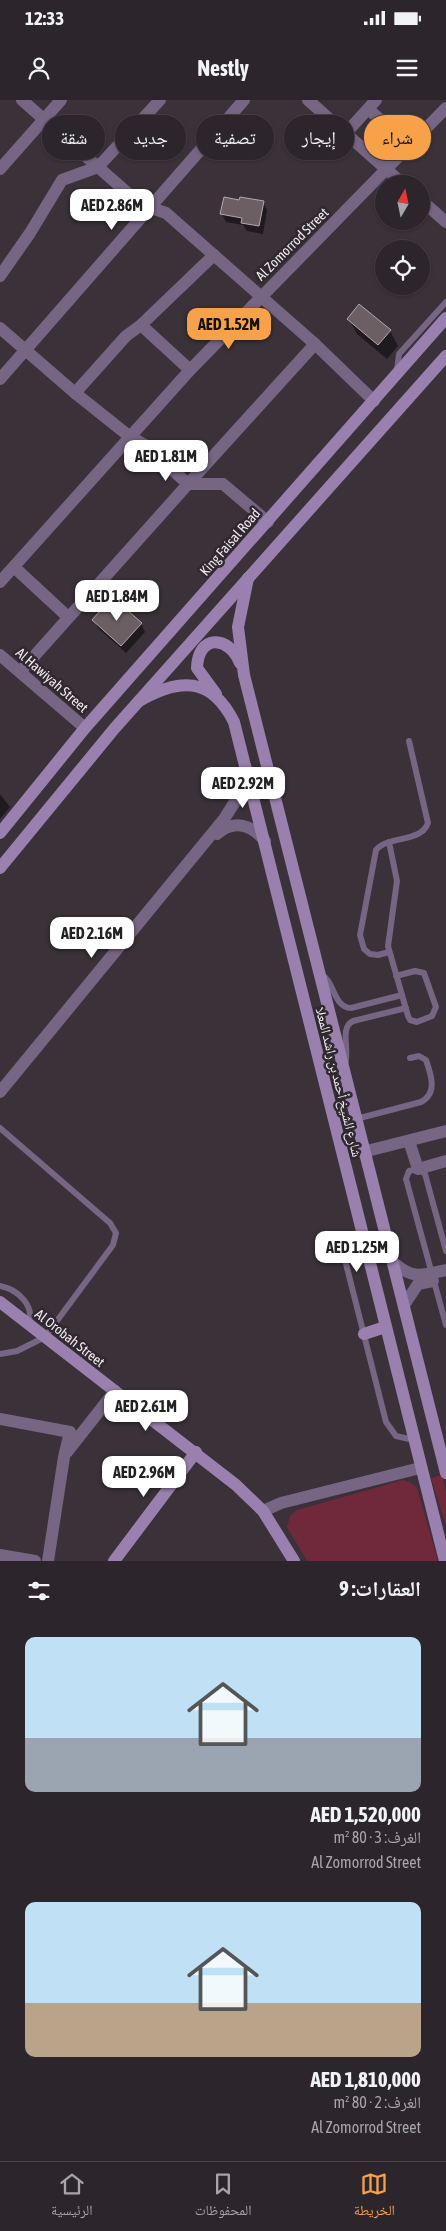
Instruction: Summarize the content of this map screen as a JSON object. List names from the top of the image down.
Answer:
{
  "streets": {
    "main road": ["King Faisal Road", "شارع الشيخ أحمد بن راشد المعلا", "Al Orobah Street"],
    "street": ["Al Zomorrod Street", "Al Hawiyah Street"]
  },
  "crossings": [
    ["King Faisal Road", "Al Hawiyah Street"]
  ],
  "north": "top",
  "page": {
    "status": "12:33",
    "header": "Nestly",
    "chip": [
      "شراء",
      "إيجار",
      "تصفية",
      "جديد",
      "شقة"
    ],
    "price": [
      "AED 2.86M",
      "AED 1.52M",
      "AED 1.81M",
      "AED 1.84M",
      "AED 2.92M",
      "AED 2.16M",
      "AED 1.25M",
      "AED 2.61M",
      "AED 2.96M"
    ],
    "heading": "العقارات: 9",
    "list": [
      {
        "name": "AED 1,520,000",
        "note": "الغرف: 3 · 80 m² · Al Zomorrod Street"
      },
      {
        "name": "AED 1,810,000",
        "note": "الغرف: 2 · 80 m² · Al Zomorrod Street"
      }
    ],
    "tabs": ["الخريطة", "المحفوظات", "الرئيسية"]
  }
}
